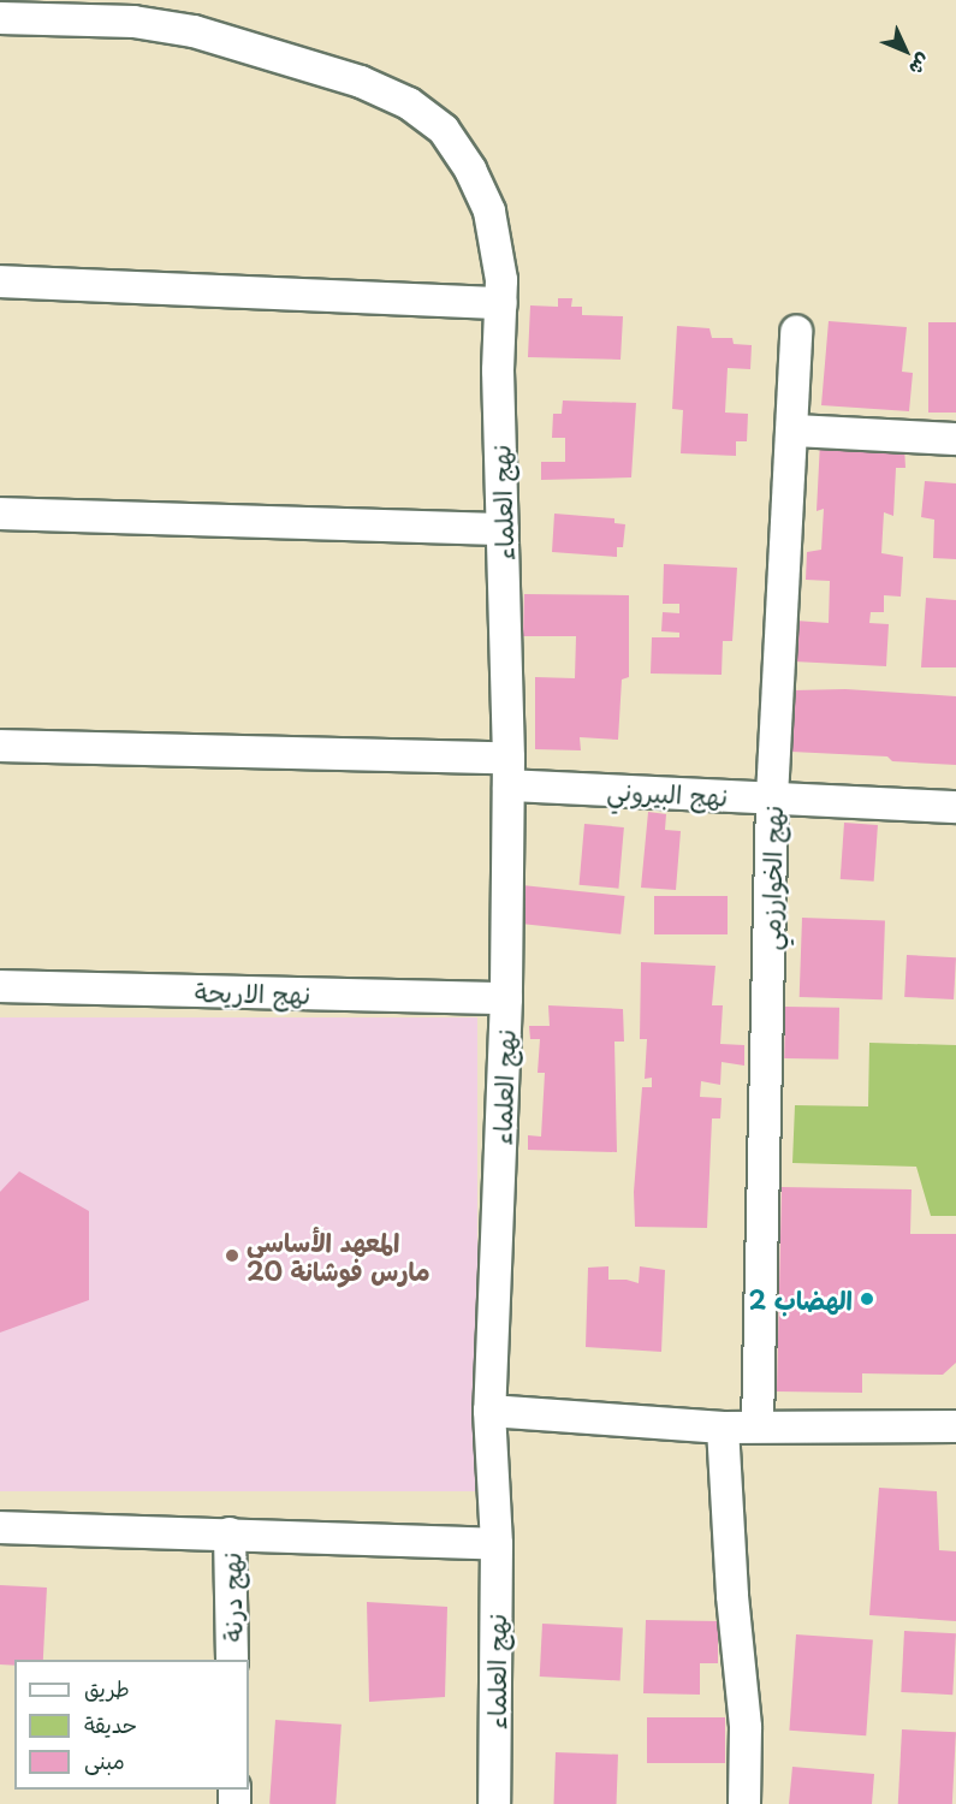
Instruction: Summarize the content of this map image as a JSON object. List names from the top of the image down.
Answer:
{
  "streets": {
    "street": [
      "نهج العلماء",
      "نهج البيروني",
      "نهج الخوارزمي",
      "نهج الاريحة",
      "نهج درنة"
    ]
  },
  "crossings": [
    ["نهج العلماء", "نهج البيروني"],
    ["نهج العلماء", "نهج الاريحة"],
    ["نهج البيروني", "نهج الخوارزمي"]
  ],
  "places": ["المعهد الأساسي 20 مارس فوشانة", "الهضاب 2"],
  "legend": ["طريق", "حديقة", "مبنى"],
  "north": "bottom right"
}
